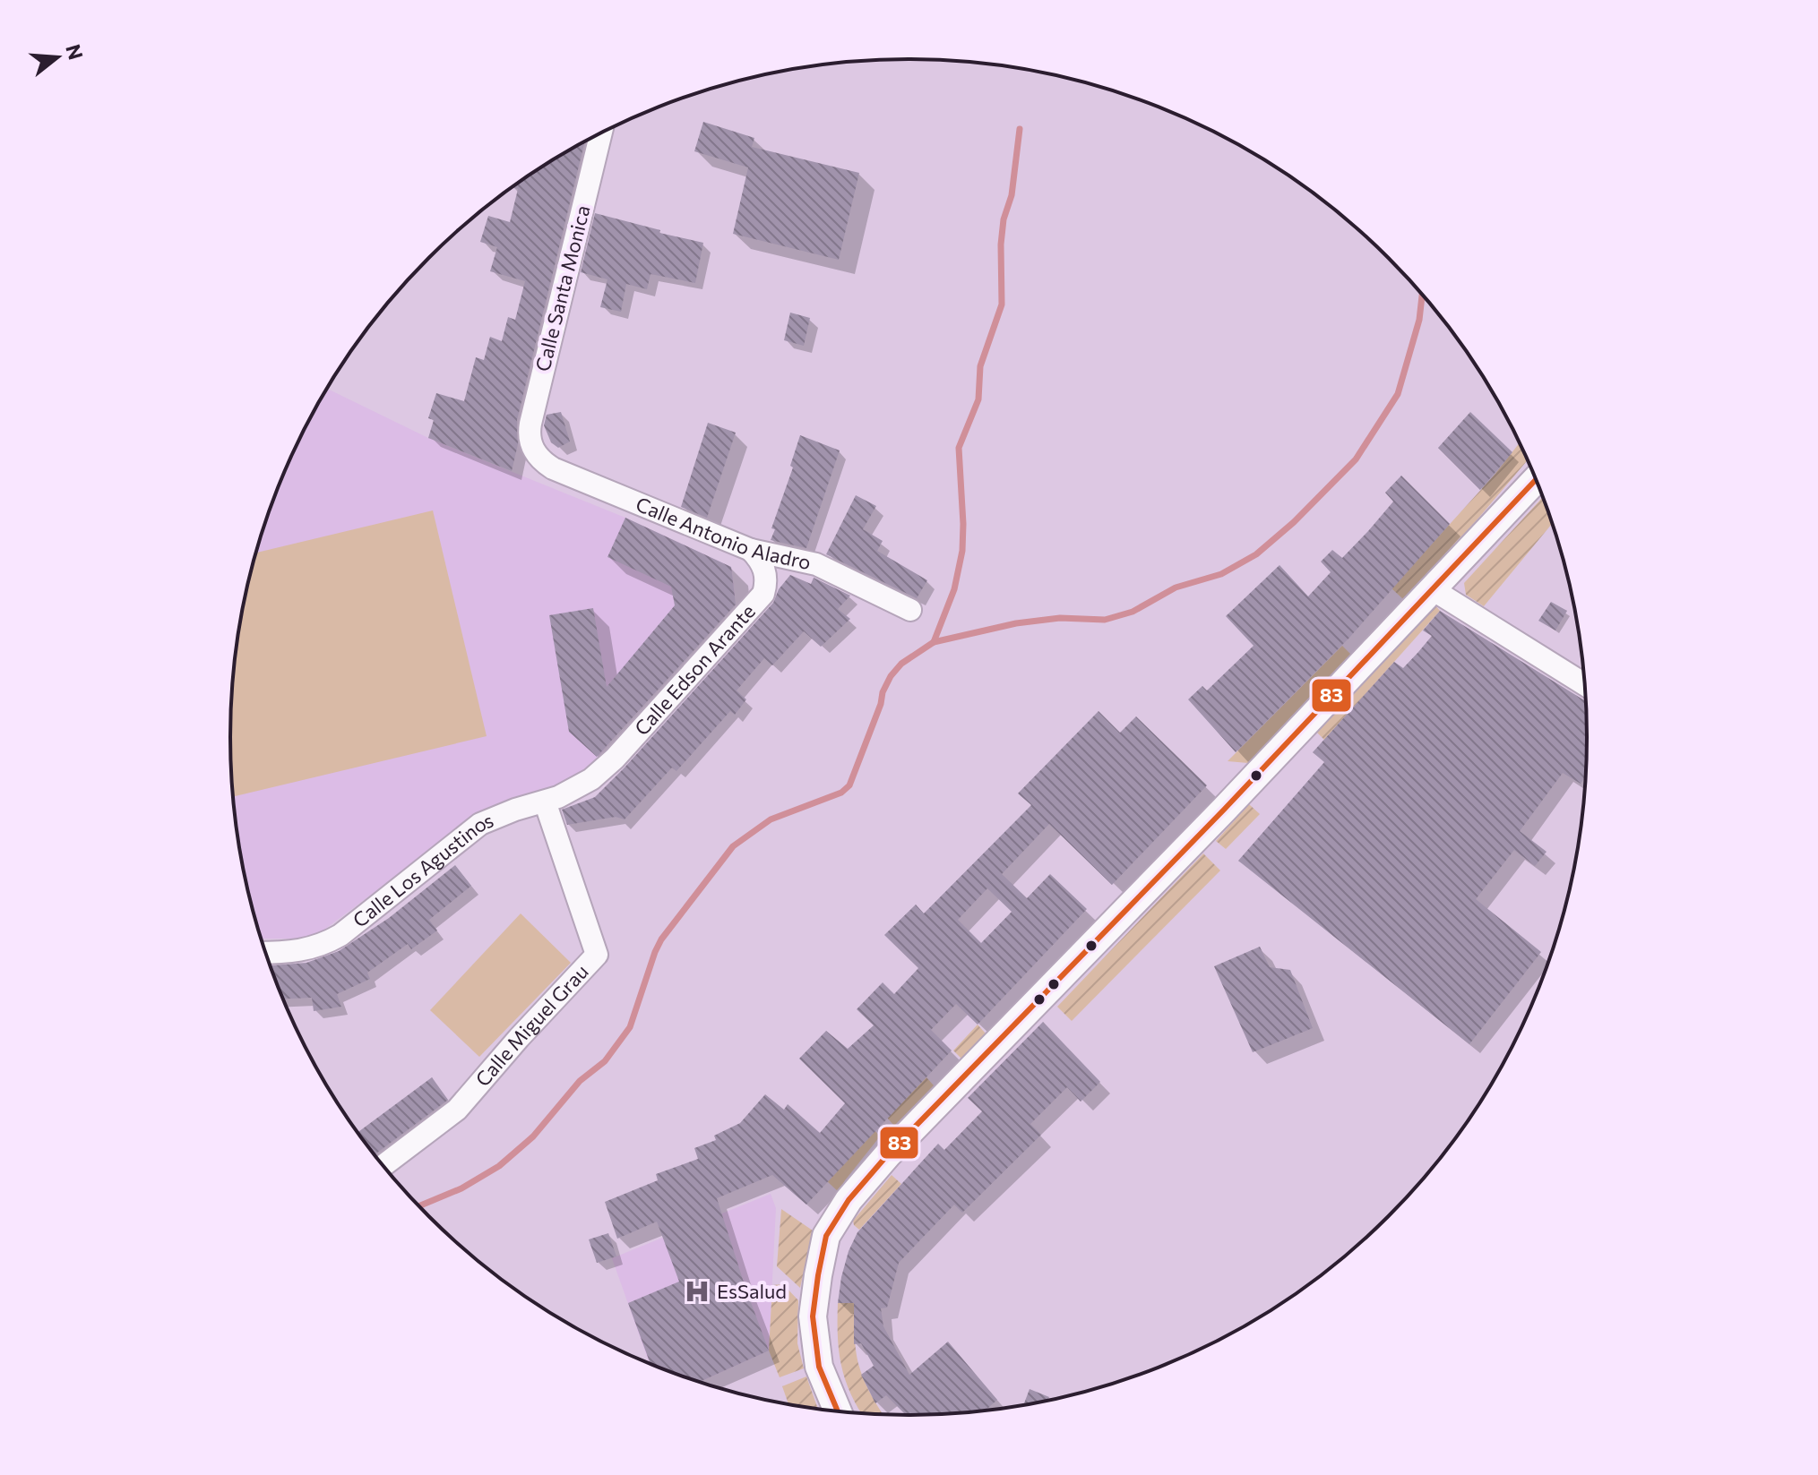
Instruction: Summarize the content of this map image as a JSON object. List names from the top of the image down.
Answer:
{
  "streets": {
    "street": [
      "Calle Santa Monica",
      "Calle Antonio Aladro",
      "Calle Edson Arante",
      "Calle Los Agustinos",
      "Calle Miguel Grau"
    ]
  },
  "crossings": [
    ["Calle Santa Monica", "Calle Antonio Aladro"],
    ["Calle Antonio Aladro", "Calle Edson Arante"],
    ["Calle Edson Arante", "Calle Los Agustinos"],
    ["Calle Los Agustinos", "Calle Miguel Grau"]
  ],
  "places": {
    "hospital": ["EsSalud"]
  },
  "lines": ["transit line 83"],
  "north": "right"
}
